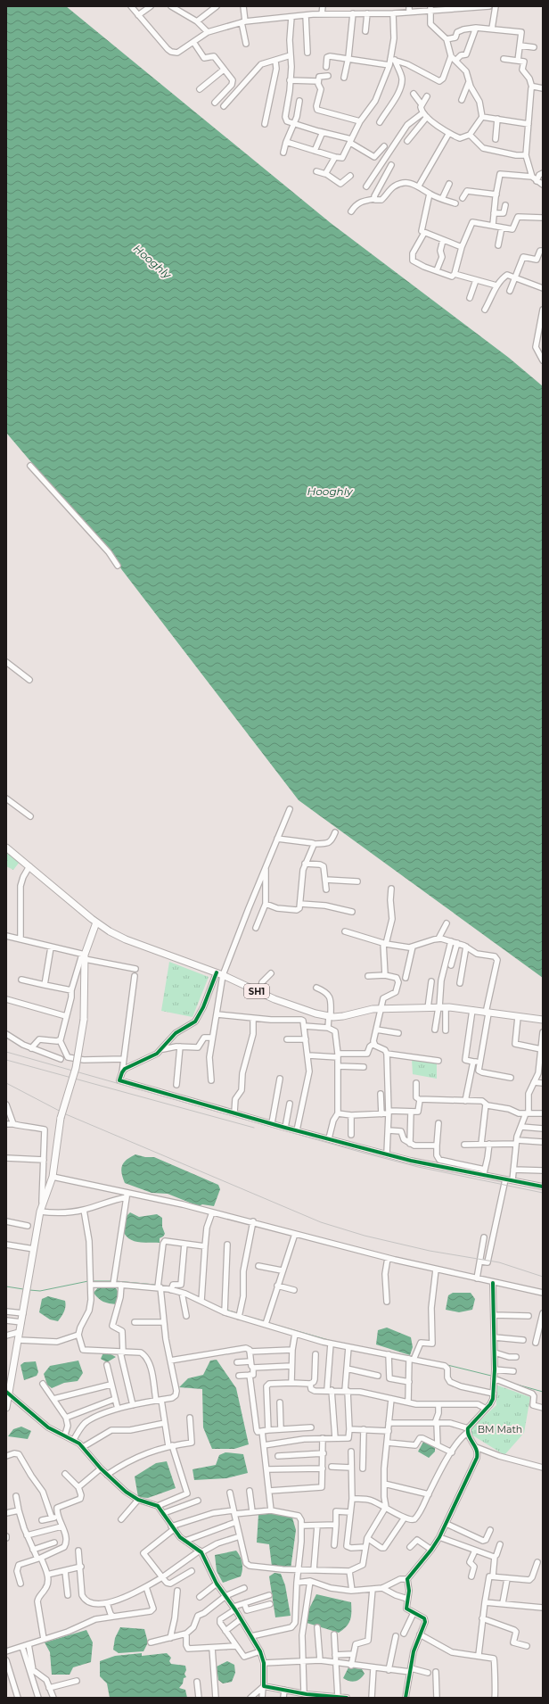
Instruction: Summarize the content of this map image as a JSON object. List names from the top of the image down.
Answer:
{
  "streets": {
    "main road": ["SH1"]
  },
  "water": ["Hooghly"],
  "parks": ["BM Math"]
}
